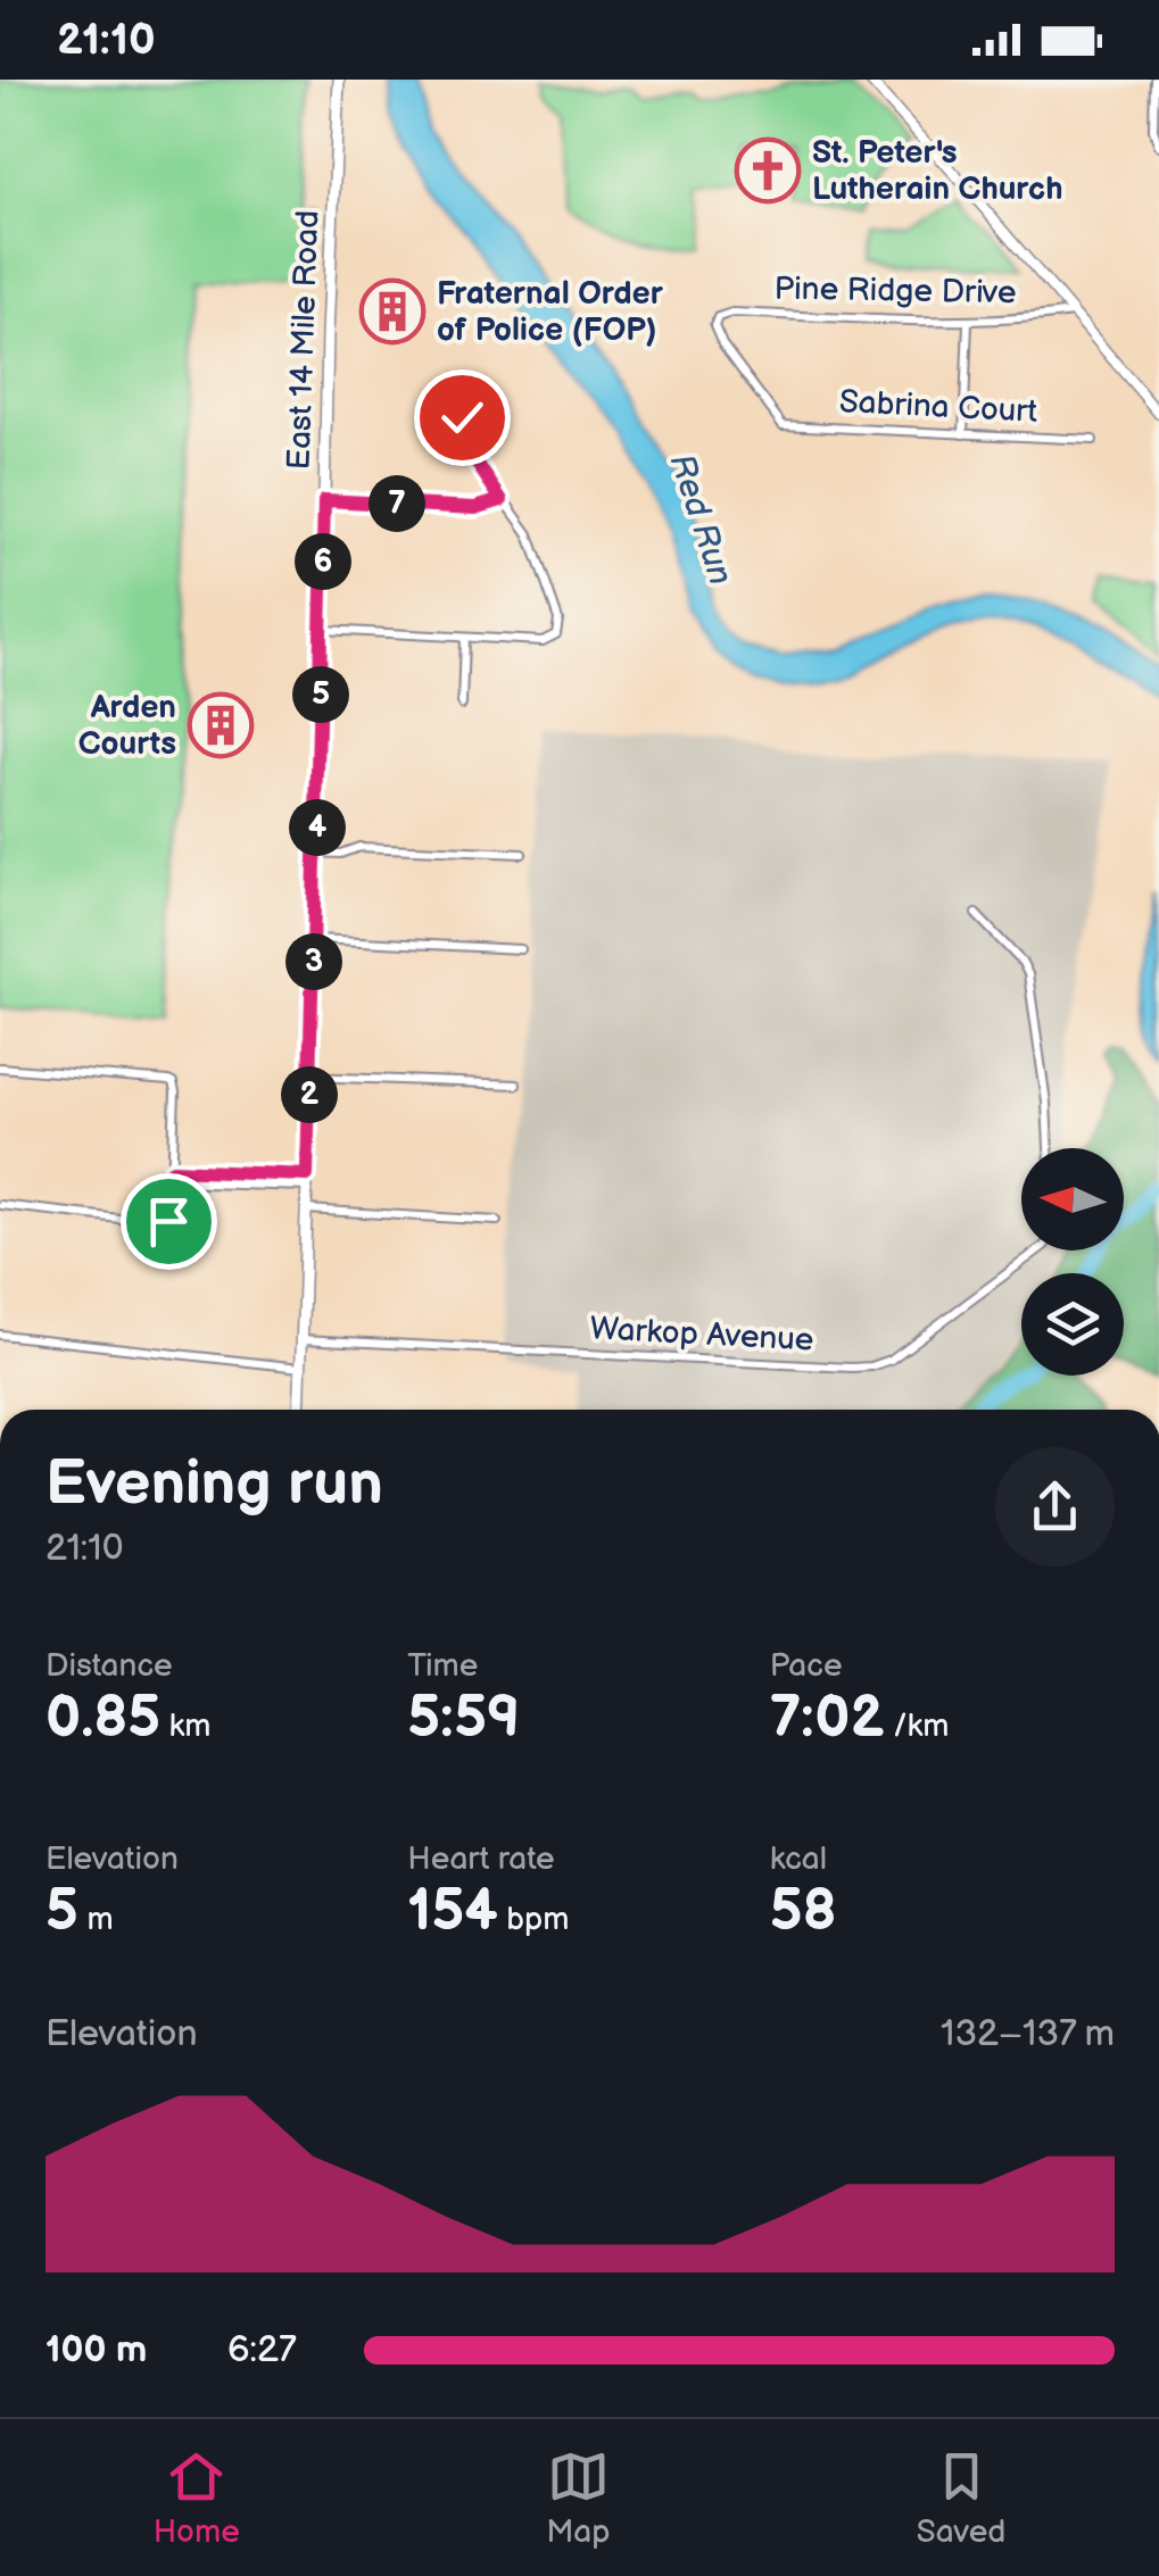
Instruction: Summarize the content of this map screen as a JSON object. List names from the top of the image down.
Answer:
{
  "streets": {
    "main road": ["East 14 Mile Road"],
    "street": ["Pine Ridge Drive", "Sabrina Court", "Warkop Avenue"]
  },
  "crossings": [
    ["Pine Ridge Drive", "Sabrina Court"],
    ["East 14 Mile Road", "Warkop Avenue"]
  ],
  "water": ["Red Run"],
  "places": {
    "church": ["St. Peter's Lutherain Church"],
    "building": ["Fraternal Order of Police (FOP)", "Arden Courts"]
  },
  "north": "left",
  "page": {
    "status": "21:10",
    "pins": [
      "7",
      "6",
      "5",
      "4",
      "3",
      "2"
    ],
    "heading": ["Evening run", "21:10"],
    "stats": [
      ["Distance", "0.85 km"],
      ["Time", "5:59"],
      ["Pace", "7:02 /km"],
      ["Elevation", "5 m"],
      ["Heart rate", "154 bpm"],
      ["kcal", "58"]
    ],
    "chart": ["Elevation", "132–137 m"],
    "list": [
      {
        "name": "100 m",
        "note": "6:27"
      }
    ],
    "tabs": ["Home", "Map", "Saved"]
  }
}
